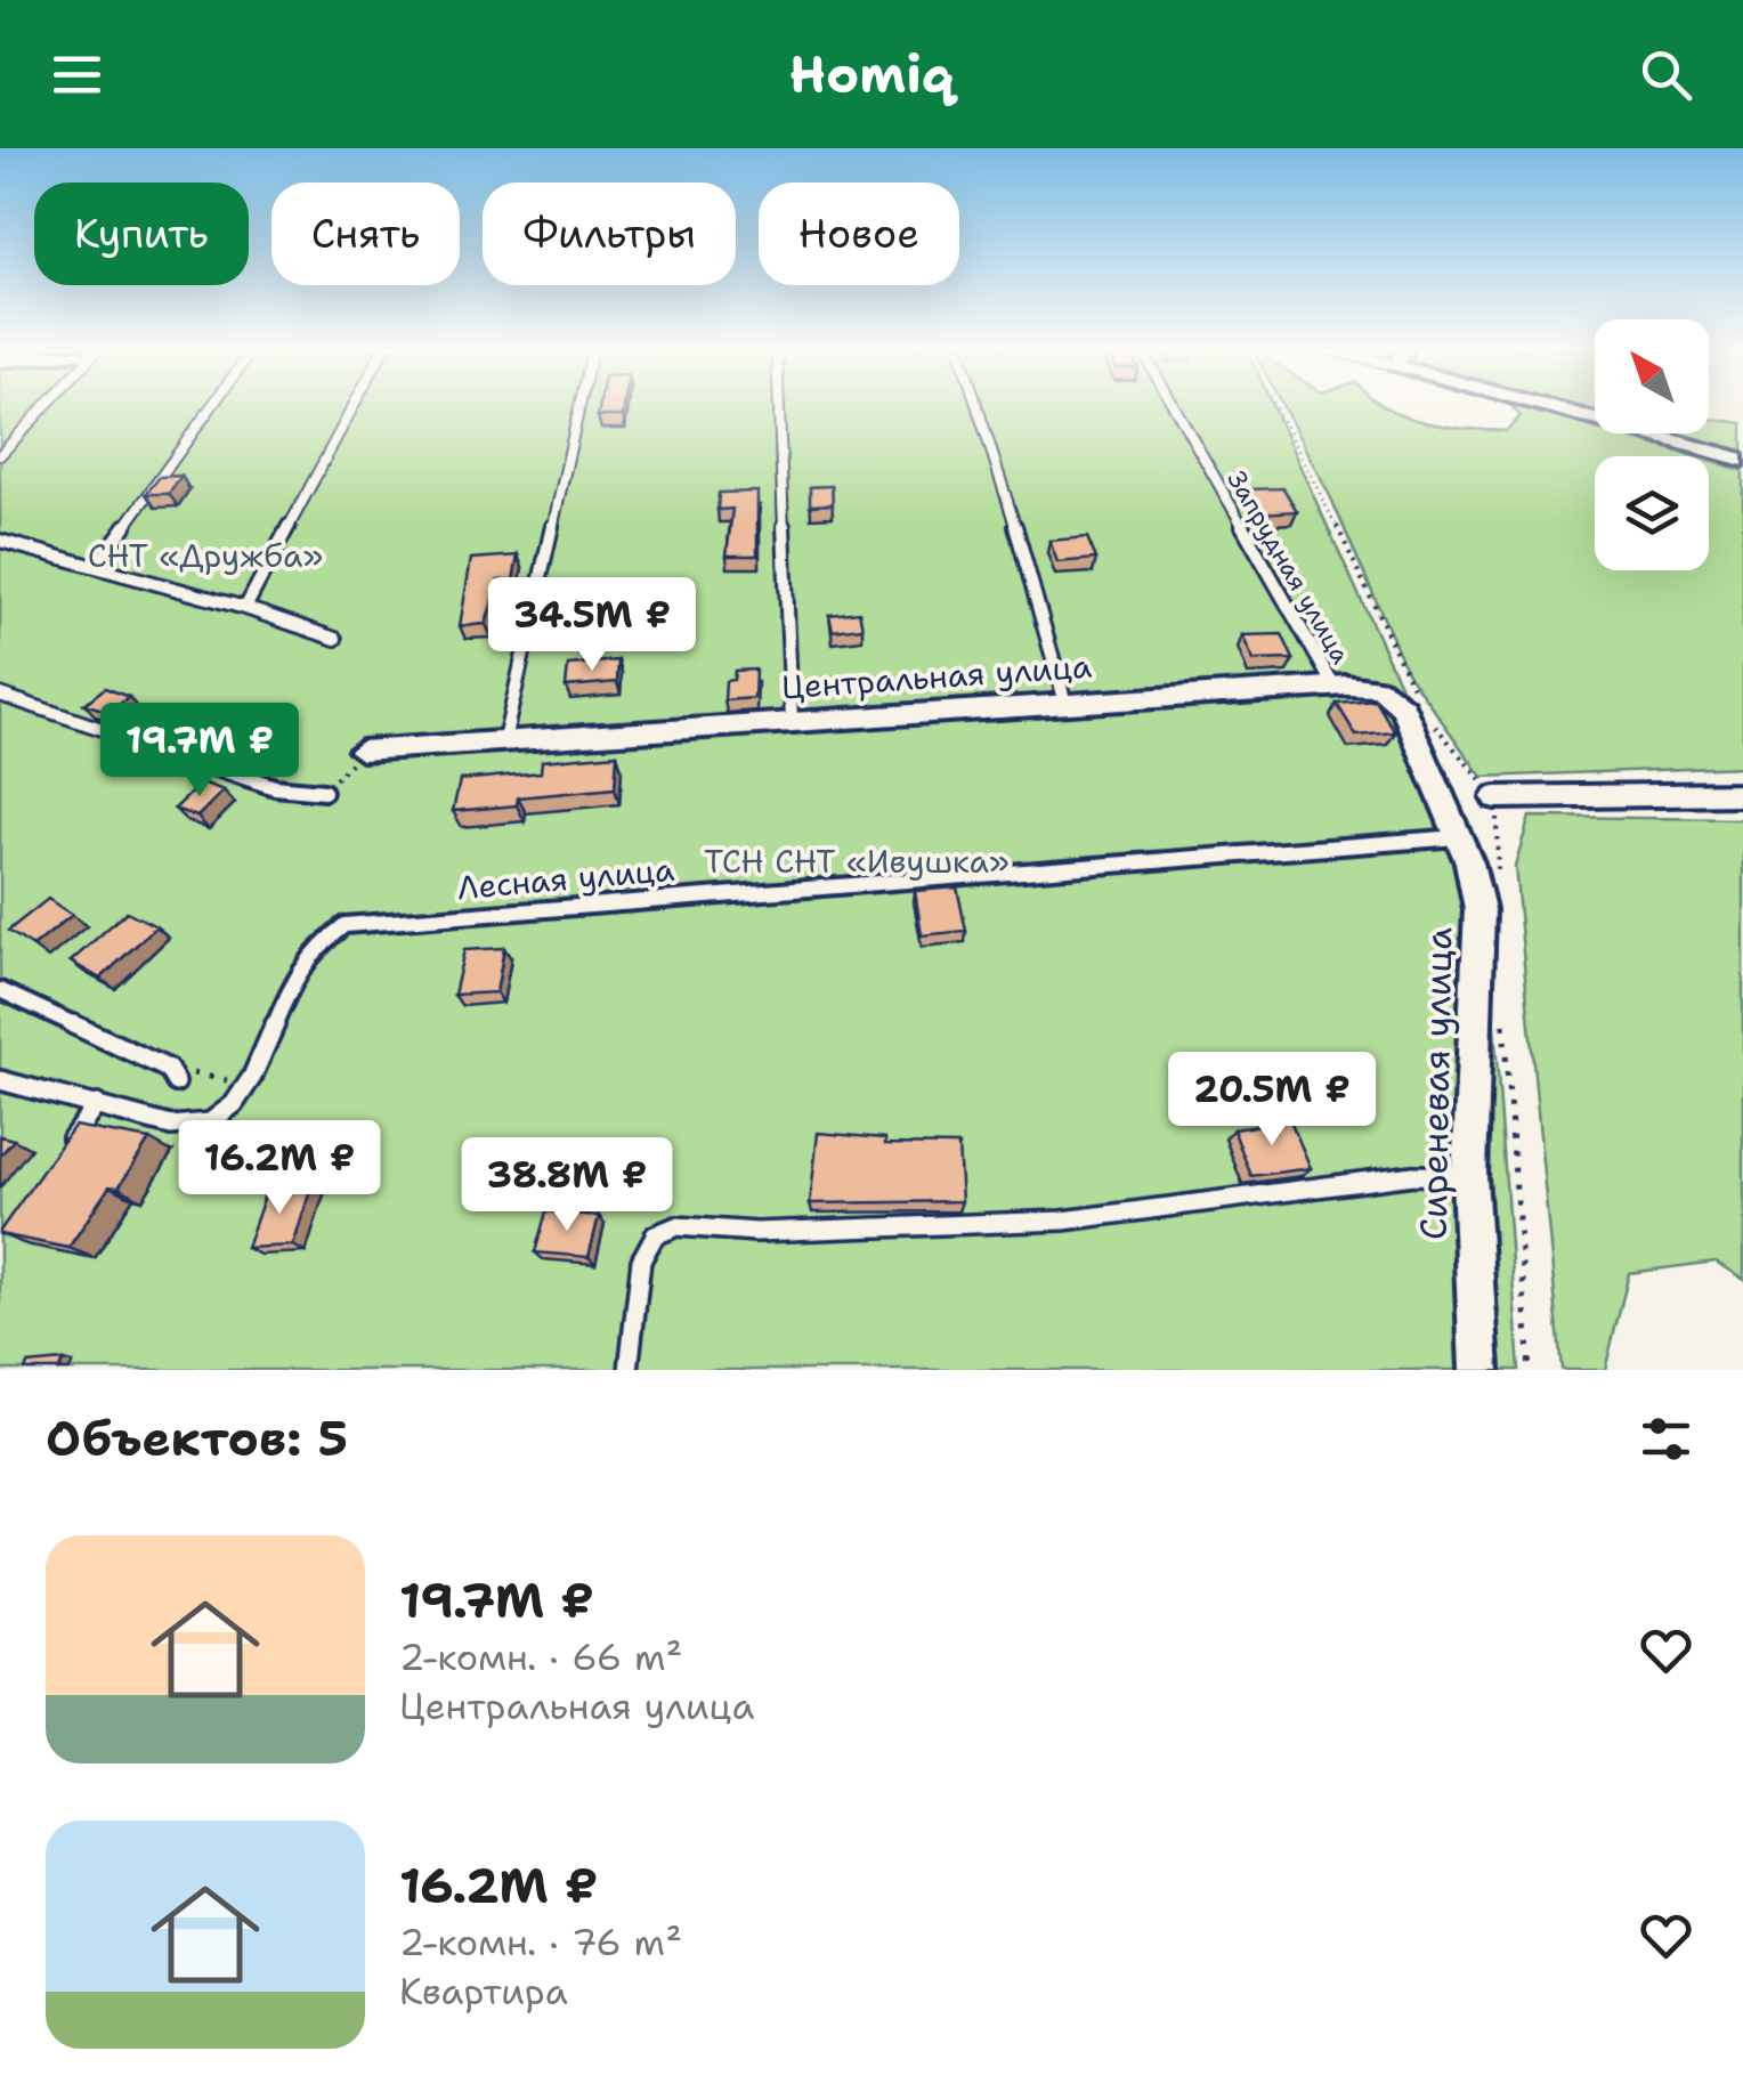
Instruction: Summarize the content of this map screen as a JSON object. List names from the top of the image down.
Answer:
{
  "streets": {
    "street": ["Центральная улица", "Сиреневая улица"],
    "lane": ["Запрудная улица", "Лесная улица"]
  },
  "crossings": [
    ["Запрудная улица", "Центральная улица"],
    ["Центральная улица", "Сиреневая улица"],
    ["Лесная улица", "Сиреневая улица"]
  ],
  "parks": ["СНТ «Дружба»", "ТСН СНТ «Ивушка»"],
  "north": "top left",
  "page": {
    "header": "Homiq",
    "chip": [
      "Купить",
      "Снять",
      "Фильтры",
      "Новое"
    ],
    "price": [
      "34.5M ₽",
      "19.7M ₽",
      "20.5M ₽",
      "16.2M ₽",
      "38.8M ₽"
    ],
    "heading": "Объектов: 5",
    "list": [
      {
        "name": "19.7M ₽",
        "note": "2-комн. · 66 m² · Центральная улица"
      },
      {
        "name": "16.2M ₽",
        "note": "2-комн. · 76 m² · Квартира"
      }
    ]
  }
}
